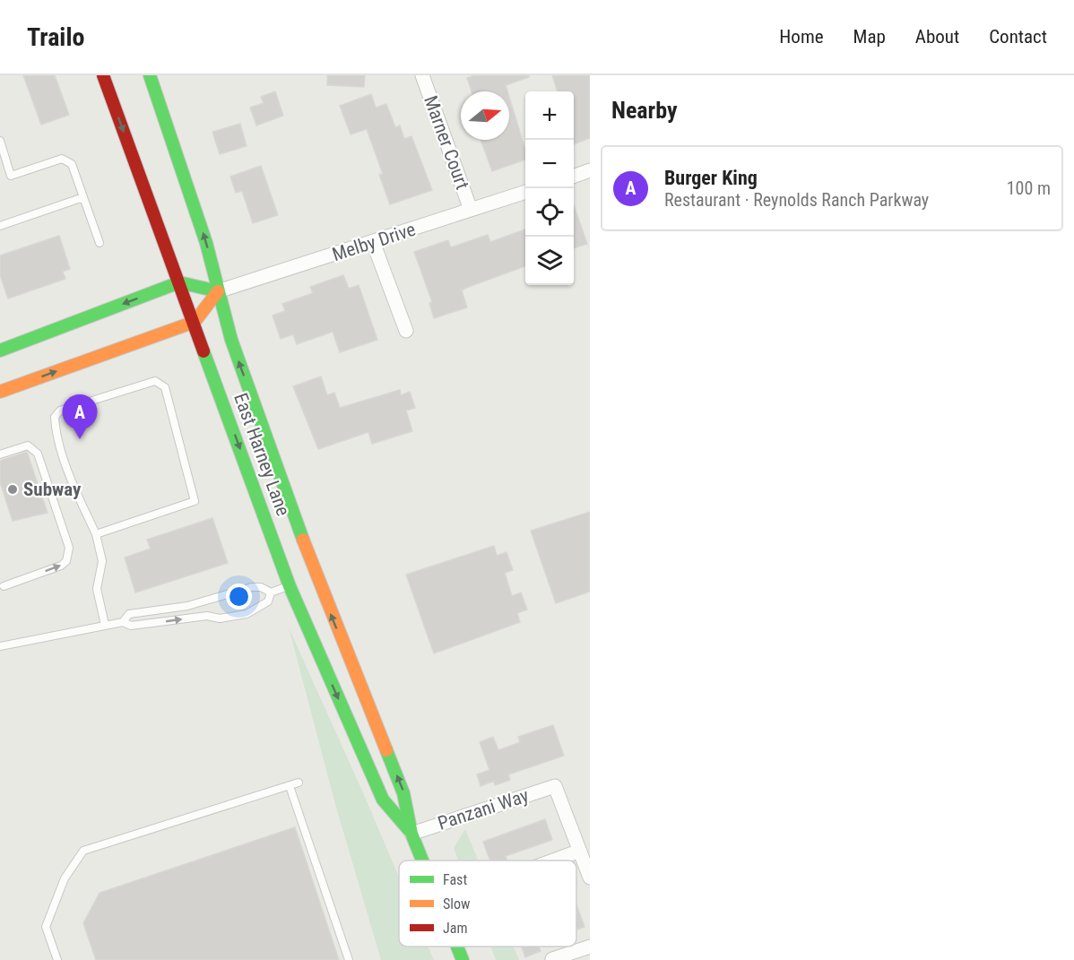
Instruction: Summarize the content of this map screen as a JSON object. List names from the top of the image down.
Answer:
{
  "streets": {
    "main road": ["East Harney Lane"],
    "street": ["Marner Court", "Melby Drive", "Panzani Way"]
  },
  "crossings": [
    ["Marner Court", "Melby Drive"],
    ["Melby Drive", "East Harney Lane"],
    ["East Harney Lane", "Panzani Way"]
  ],
  "places": ["Subway"],
  "legend": ["Fast", "Slow", "Jam"],
  "north": "right",
  "page": {
    "header": "Trailo",
    "nav": [
      "Home",
      "Map",
      "About",
      "Contact"
    ],
    "heading": "Nearby",
    "map_buttons": ["+", "−"],
    "list": [
      {
        "mark": "A",
        "name": "Burger King",
        "note": "Restaurant · Reynolds Ranch Parkway",
        "value": "100 m"
      }
    ],
    "pins": "A"
  }
}
